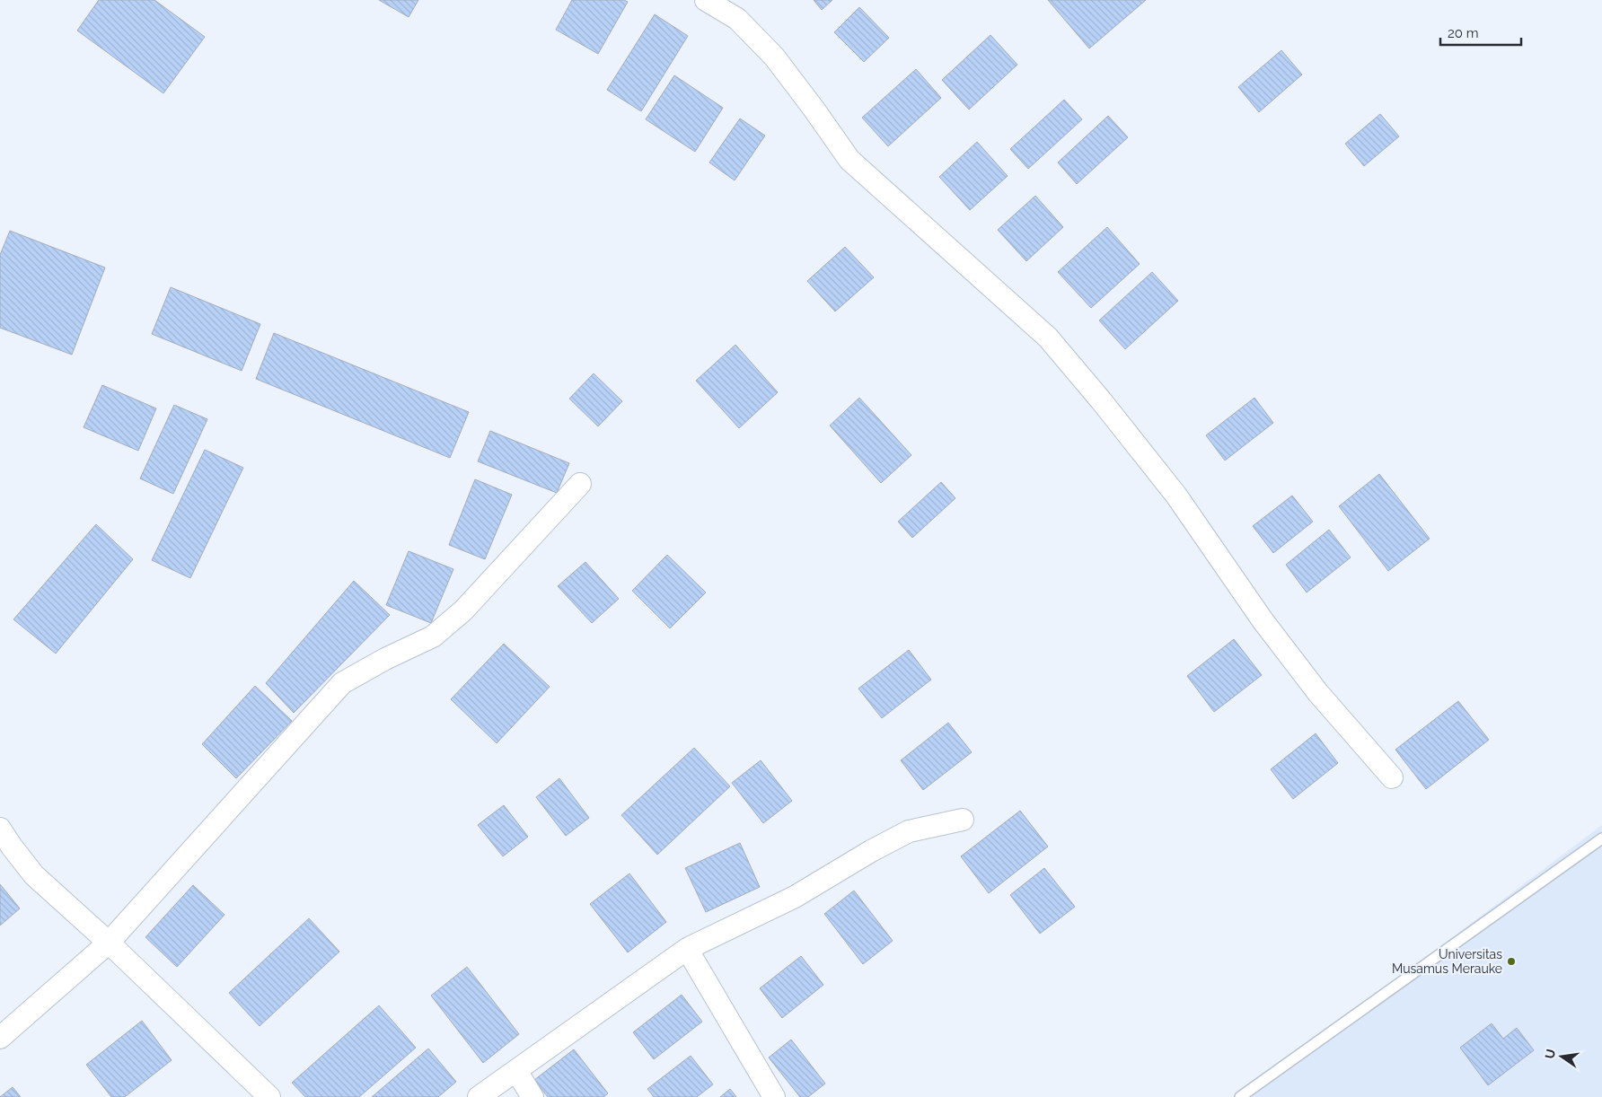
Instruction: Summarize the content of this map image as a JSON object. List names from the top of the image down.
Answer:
{
  "places": ["Universitas Musamus Merauke"],
  "scale_bar": "20 m",
  "north": "left"
}
